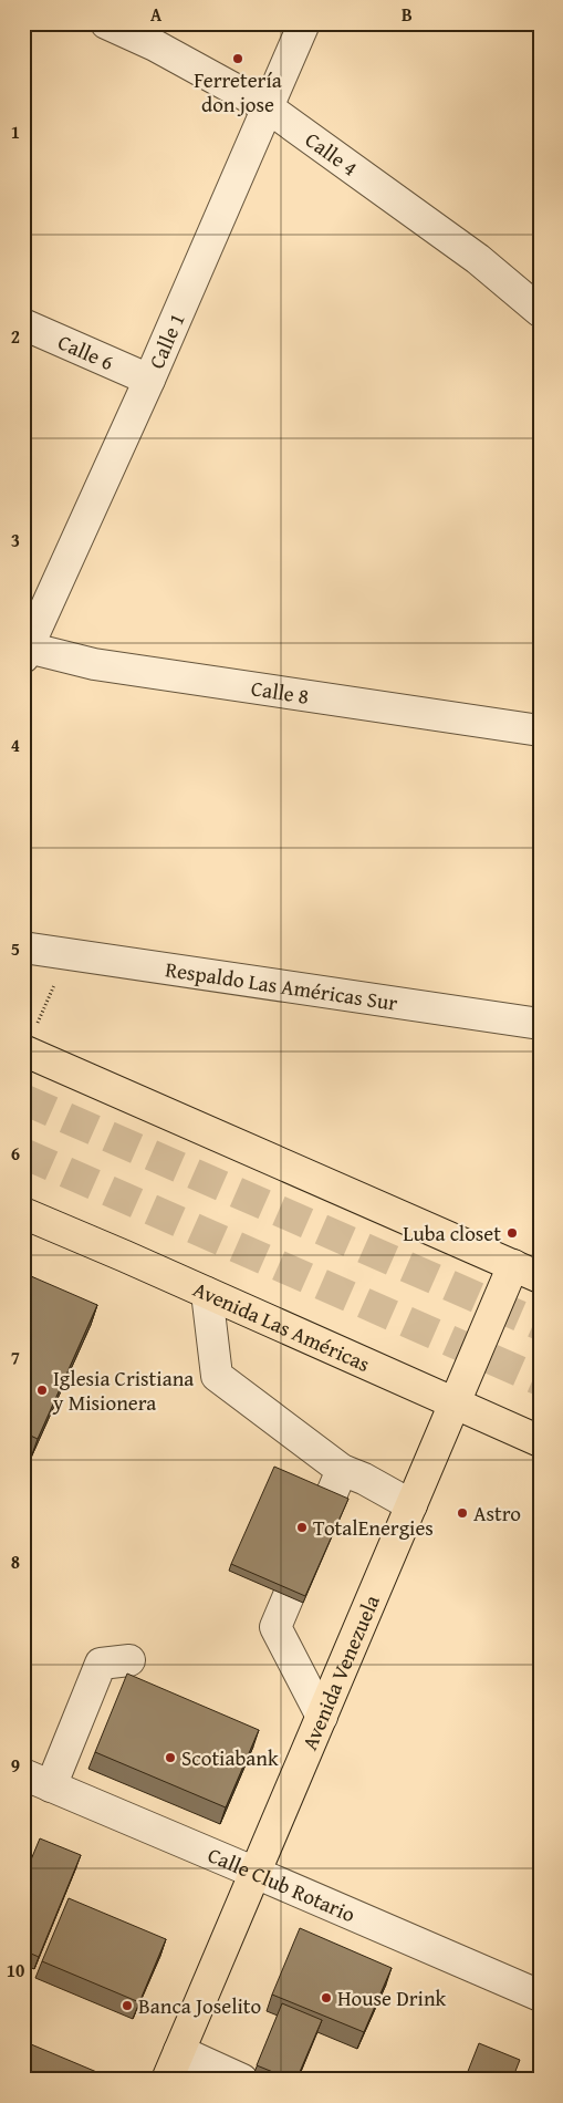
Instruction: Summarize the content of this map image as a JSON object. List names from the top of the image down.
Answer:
{
  "streets": {
    "main road": ["Avenida Las Américas", "Avenida Venezuela"],
    "street": [
      "Calle 4",
      "Calle 1",
      "Calle 6",
      "Calle 8",
      "Respaldo Las Américas Sur",
      "Calle Club Rotario"
    ]
  },
  "crossings": [
    ["Calle 4", "Calle 1"],
    ["Calle 1", "Calle 6"],
    ["Calle 1", "Calle 8"],
    ["Avenida Las Américas", "Avenida Venezuela"],
    ["Avenida Venezuela", "Calle Club Rotario"]
  ],
  "places": [
    "Ferretería don jose",
    "Luba closet",
    "Iglesia Cristiana y Misionera",
    "Astro",
    "TotalEnergies",
    "Scotiabank",
    "House Drink",
    "Banca Joselito"
  ],
  "grid": {
    "columns": ["A", "B"],
    "rows": [
      "1",
      "2",
      "3",
      "4",
      "5",
      "6",
      "7",
      "8",
      "9",
      "10"
    ]
  }
}
